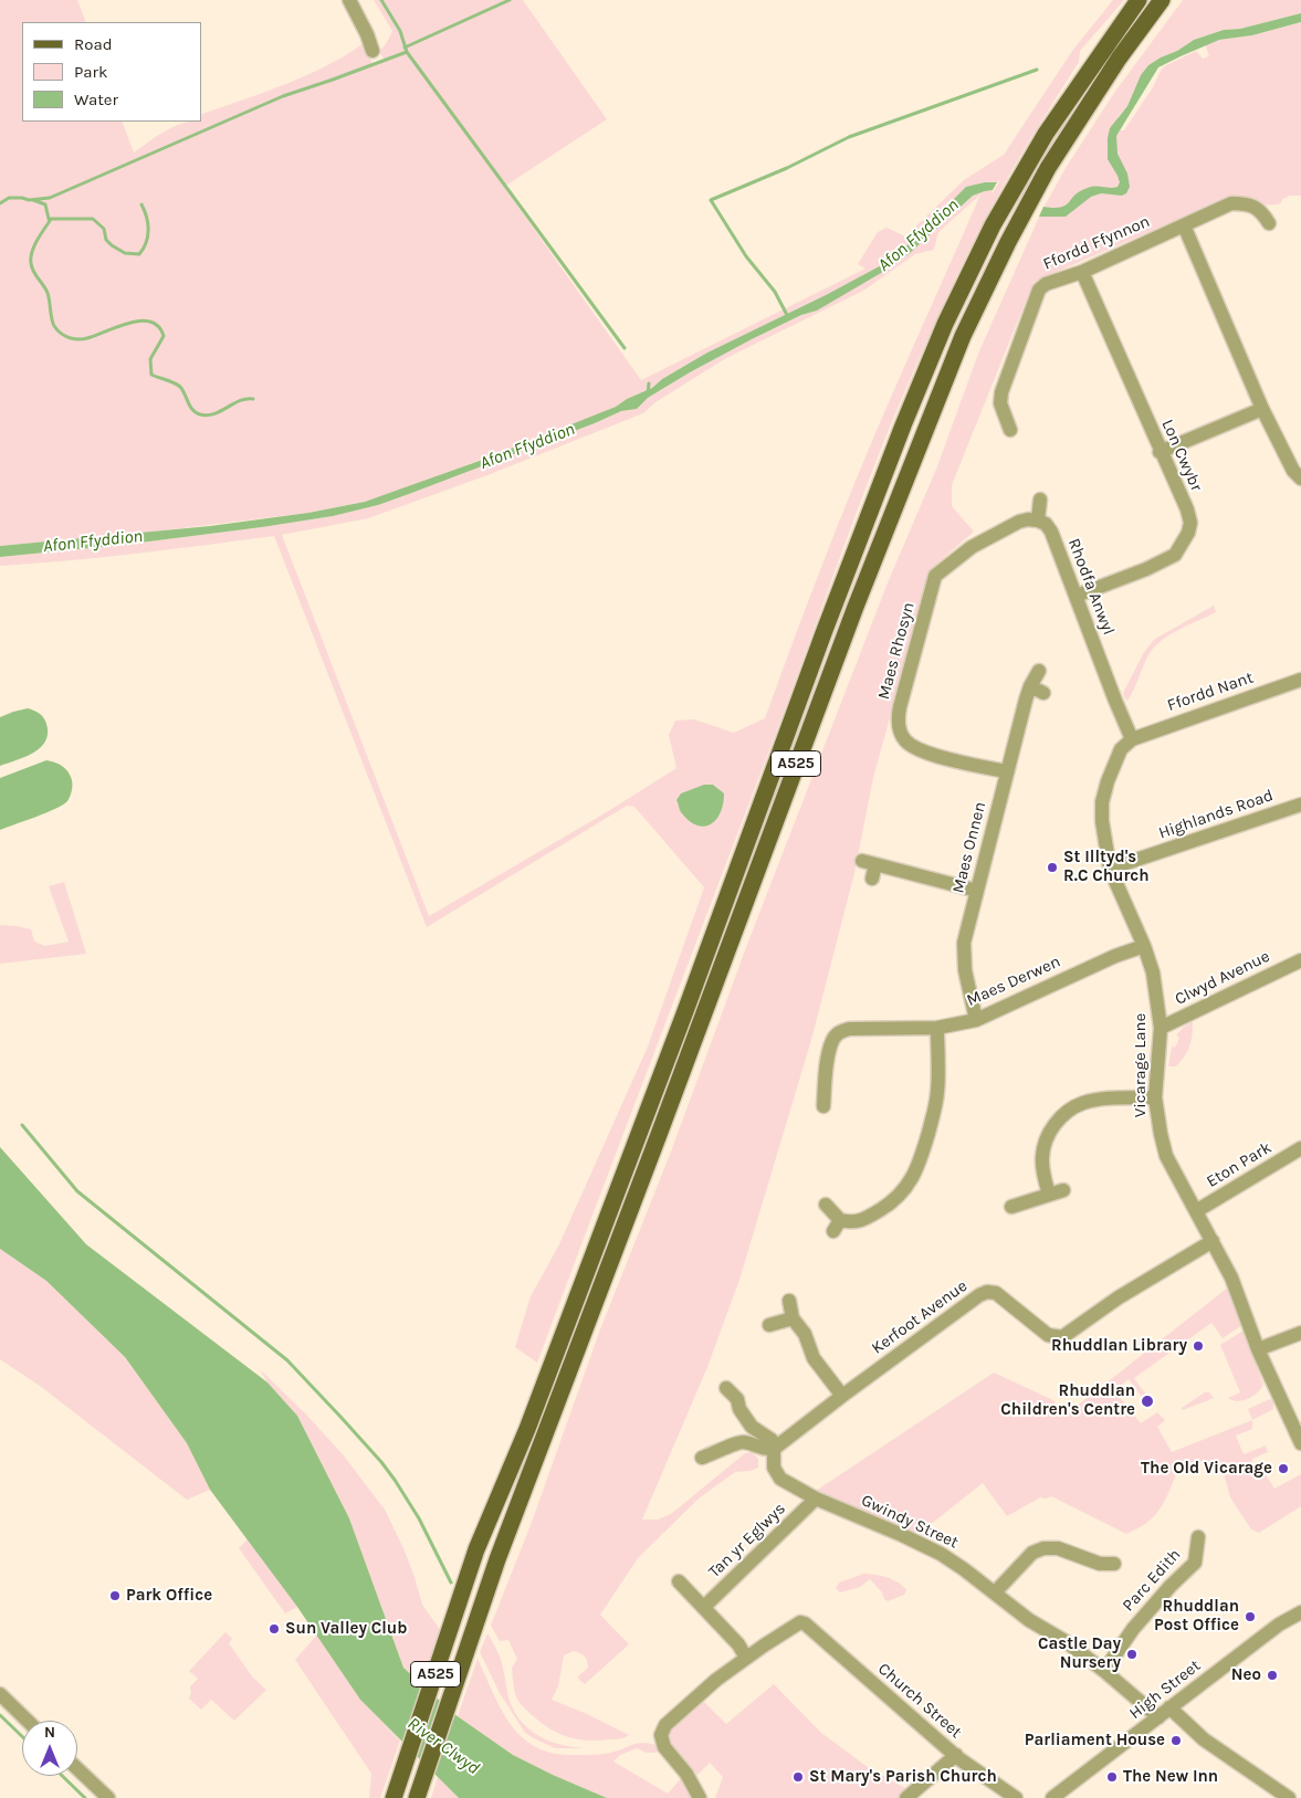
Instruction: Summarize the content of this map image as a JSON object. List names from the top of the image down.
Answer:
{
  "streets": {
    "main road": ["A525"],
    "street": [
      "Ffordd Ffynnon",
      "Lon Cwybr",
      "Rhodfa Anwyl",
      "Maes Rhosyn",
      "Ffordd Nant",
      "Highlands Road",
      "Maes Onnen",
      "Clwyd Avenue",
      "Maes Derwen",
      "Vicarage Lane",
      "Eton Park",
      "Kerfoot Avenue",
      "Gwindy Street",
      "Tan yr Eglwys",
      "Parc Edith",
      "High Street",
      "Church Street"
    ]
  },
  "crossings": [
    ["Ffordd Ffynnon", "Lon Cwybr"],
    ["Lon Cwybr", "Rhodfa Anwyl"],
    ["Rhodfa Anwyl", "Maes Rhosyn"],
    ["Rhodfa Anwyl", "Ffordd Nant"],
    ["Rhodfa Anwyl", "Vicarage Lane"],
    ["Maes Rhosyn", "Maes Onnen"],
    ["Ffordd Nant", "Vicarage Lane"],
    ["Highlands Road", "Vicarage Lane"],
    ["Maes Onnen", "Maes Derwen"],
    ["Clwyd Avenue", "Vicarage Lane"],
    ["Maes Derwen", "Vicarage Lane"],
    ["Vicarage Lane", "Eton Park"],
    ["Vicarage Lane", "Kerfoot Avenue"],
    ["Kerfoot Avenue", "Gwindy Street"],
    ["Gwindy Street", "Tan yr Eglwys"],
    ["Gwindy Street", "Parc Edith"],
    ["Gwindy Street", "High Street"]
  ],
  "water": ["Afon Ffyddion", "River Clwyd"],
  "places": [
    "St Illtyd's R.C Church",
    "Rhuddlan Library",
    "Rhuddlan Children's Centre",
    "The Old Vicarage",
    "Park Office",
    "Rhuddlan Post Office",
    "Sun Valley Club",
    "Castle Day Nursery",
    "Neo",
    "Parliament House",
    "St Mary's Parish Church",
    "The New Inn"
  ],
  "legend": ["Road", "Park", "Water"],
  "north": "top"
}
